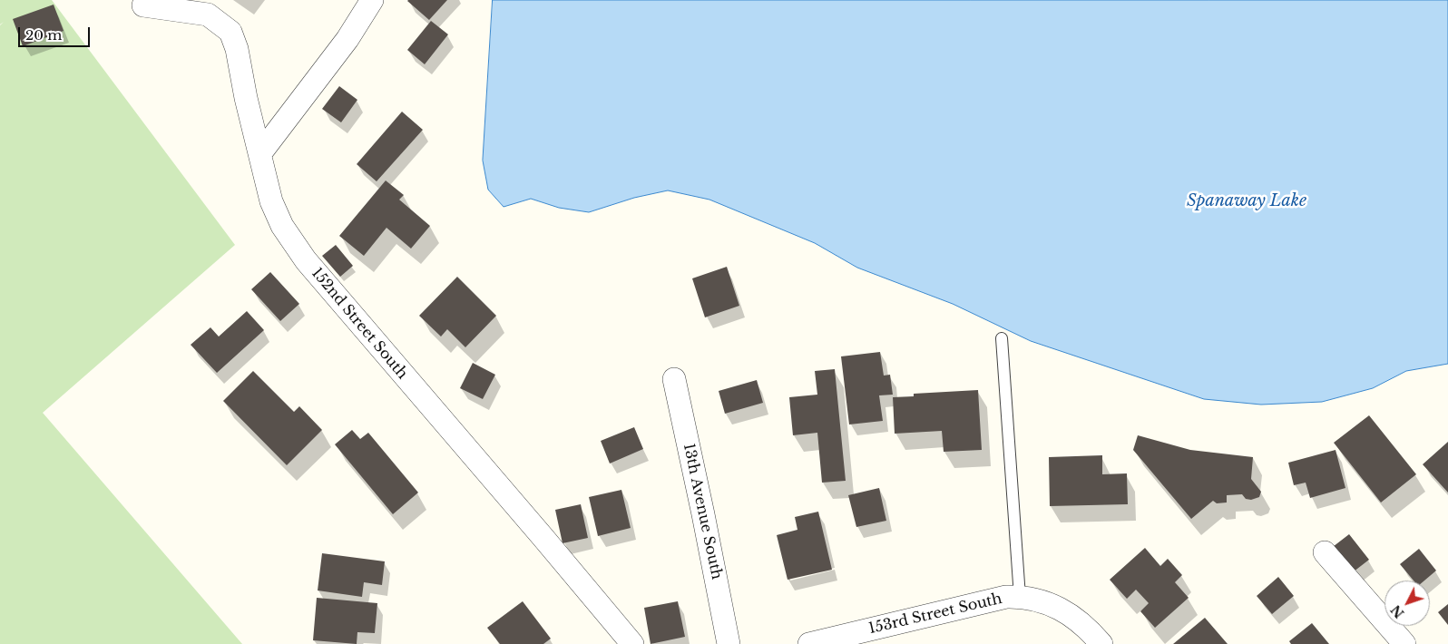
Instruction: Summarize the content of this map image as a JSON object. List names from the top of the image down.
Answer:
{
  "streets": {
    "street": ["152nd Street South", "13th Avenue South", "153rd Street South"]
  },
  "water": ["Spanaway Lake"],
  "scale_bar": "20 m",
  "north": "bottom left"
}
